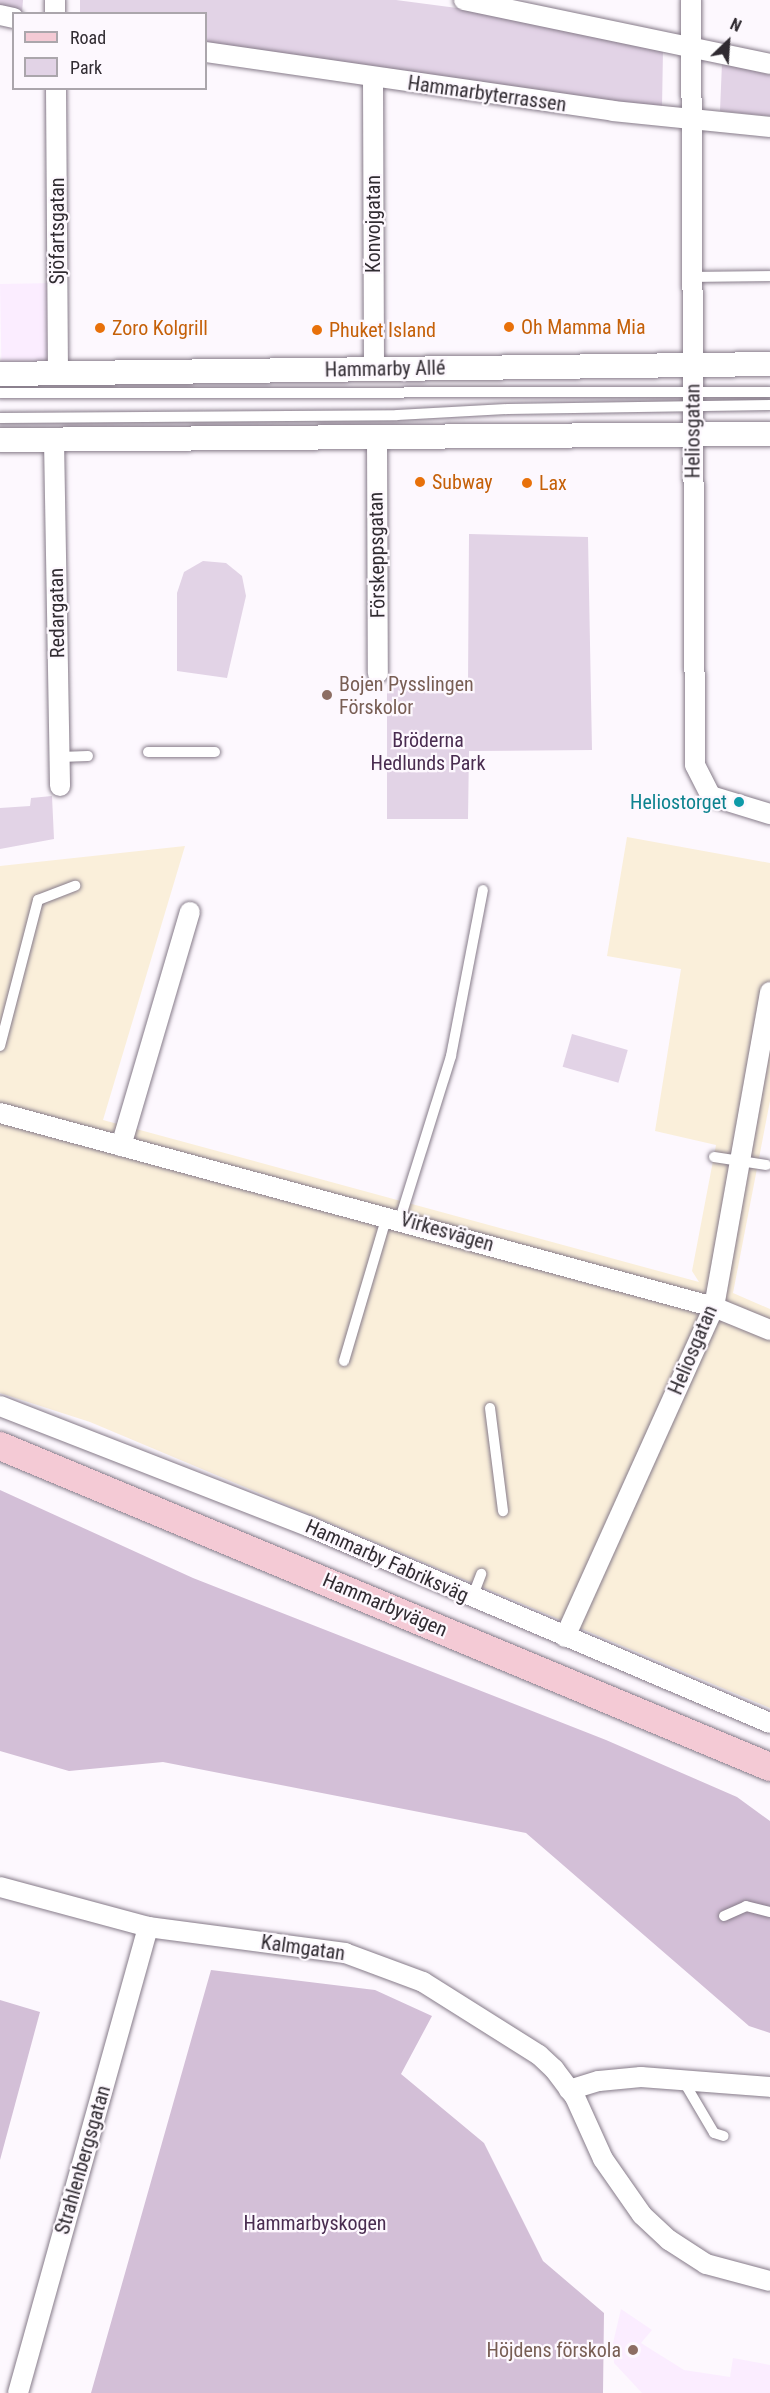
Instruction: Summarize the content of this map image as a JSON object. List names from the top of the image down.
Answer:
{
  "streets": {
    "main road": ["Hammarbyvägen"],
    "street": [
      "Hammarbyterrassen",
      "Konvojgatan",
      "Sjöfartsgatan",
      "Hammarby Allé",
      "Heliosgatan",
      "Förskeppsgatan",
      "Redargatan",
      "Virkesvägen",
      "Hammarby Fabriksväg",
      "Kalmgatan",
      "Strahlenbergsgatan"
    ]
  },
  "crossings": [
    ["Hammarbyterrassen", "Konvojgatan"],
    ["Hammarbyterrassen", "Heliosgatan"],
    ["Konvojgatan", "Hammarby Allé"],
    ["Sjöfartsgatan", "Hammarby Allé"],
    ["Hammarby Allé", "Heliosgatan"],
    ["Heliosgatan", "Virkesvägen"],
    ["Heliosgatan", "Hammarby Fabriksväg"],
    ["Kalmgatan", "Strahlenbergsgatan"]
  ],
  "parks": ["Bröderna Hedlunds Park", "Hammarbyskogen"],
  "places": [
    "Oh Mamma Mia",
    "Zoro Kolgrill",
    "Phuket Island",
    "Subway",
    "Lax",
    "Bojen Pysslingen Förskolor",
    "Heliostorget",
    "Höjdens förskola"
  ],
  "legend": ["Road", "Park"],
  "north": "top right"
}
